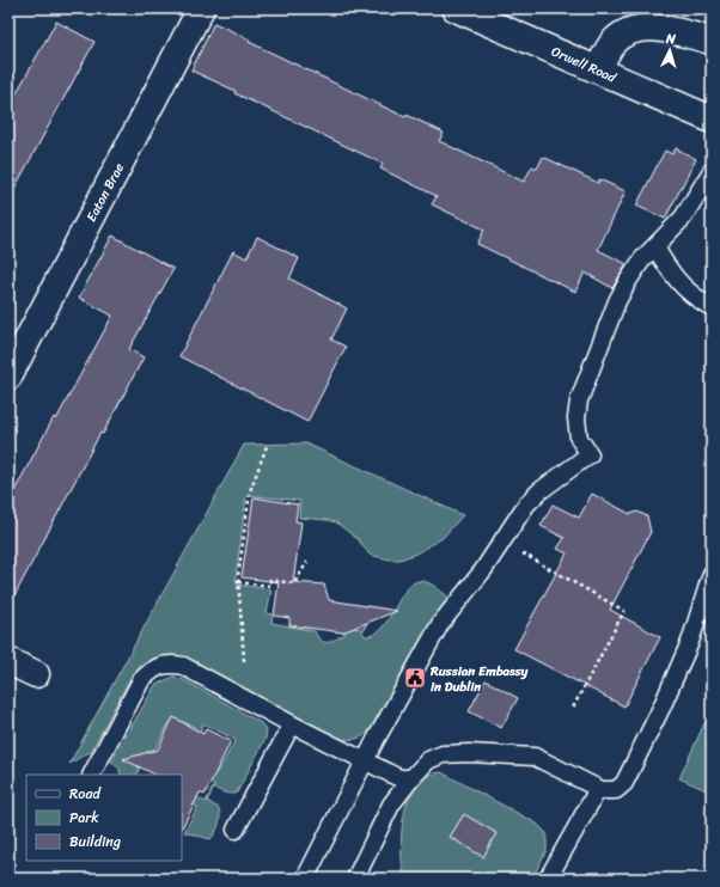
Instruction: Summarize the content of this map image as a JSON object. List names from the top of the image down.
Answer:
{
  "streets": {
    "street": ["Orwell Road", "Eaton Brae"]
  },
  "places": {
    "public building": ["Russian Embassy in Dublin"]
  },
  "legend": ["Road", "Park", "Building"],
  "north": "top"
}
